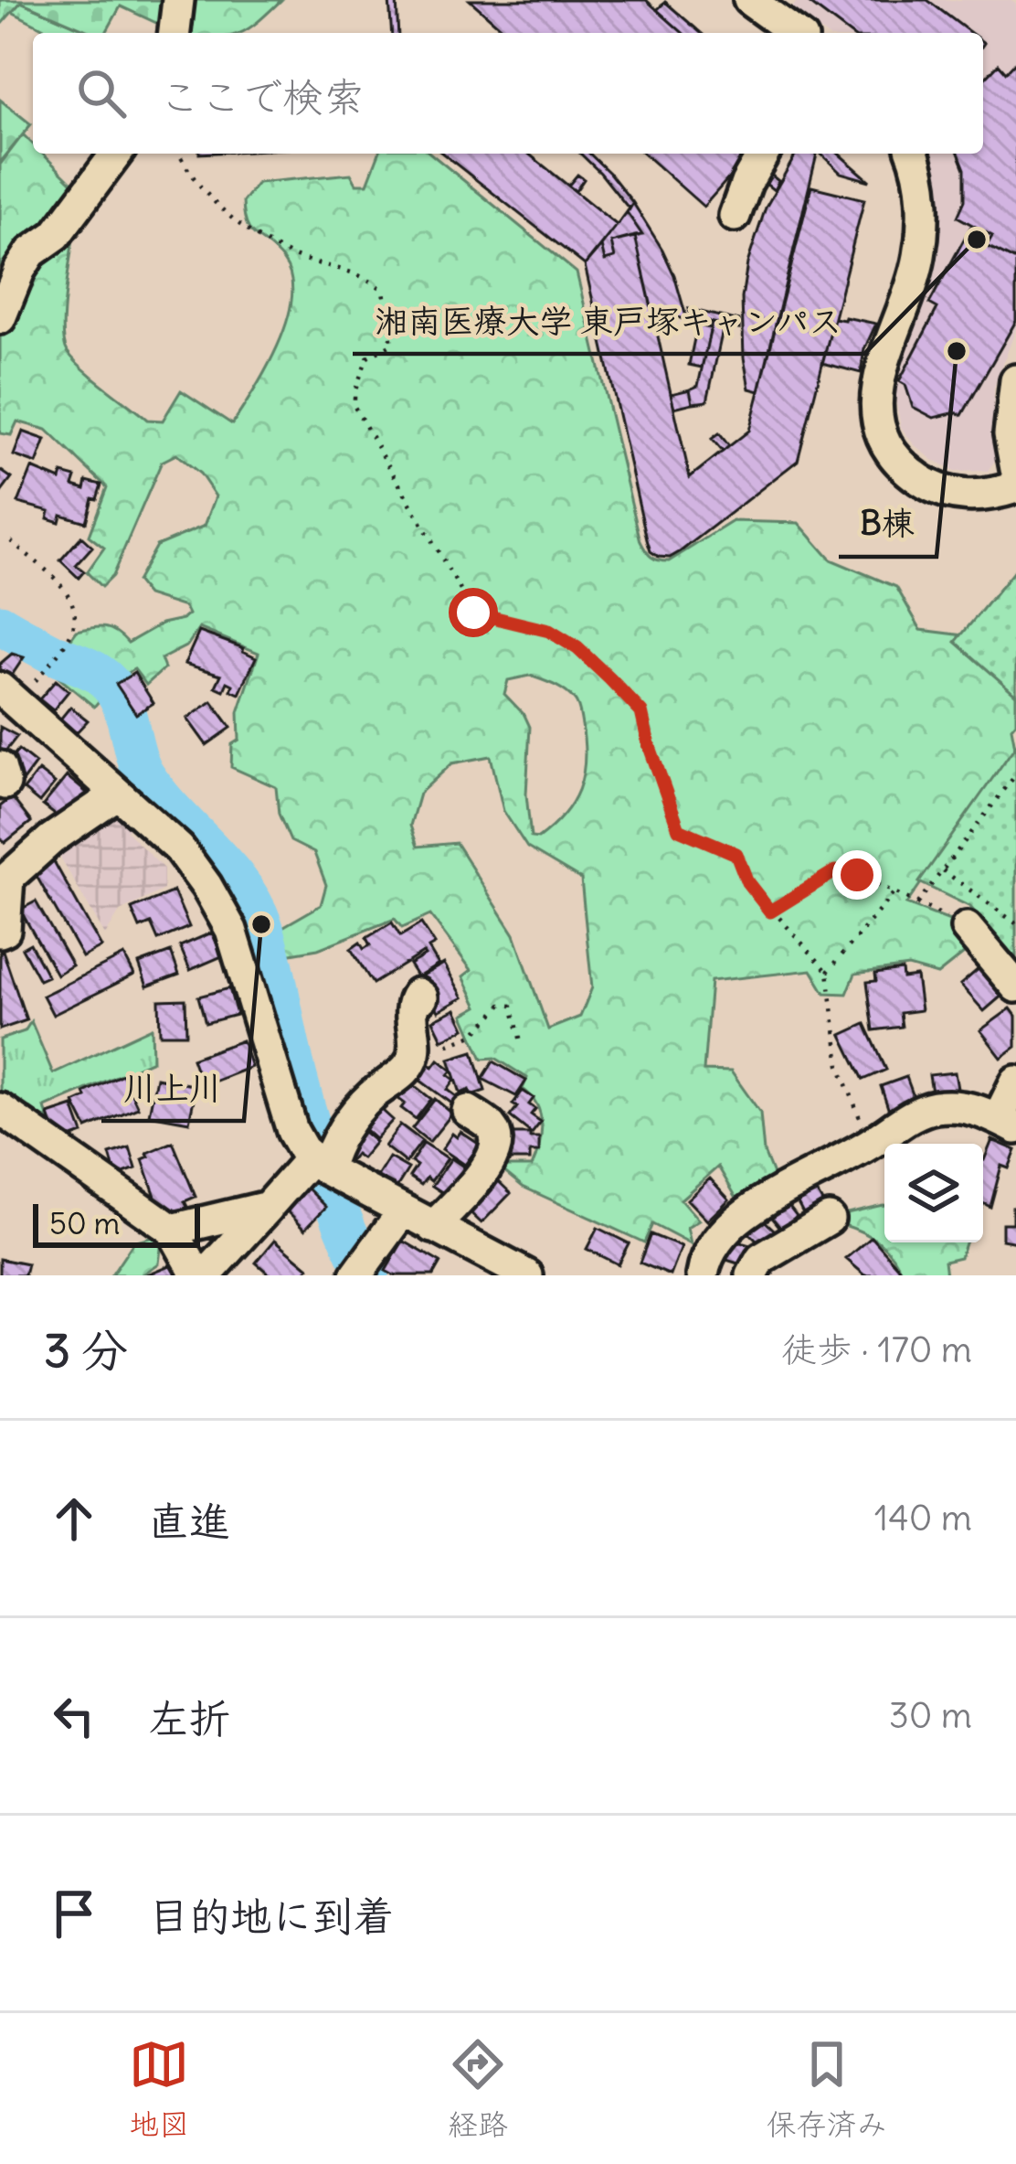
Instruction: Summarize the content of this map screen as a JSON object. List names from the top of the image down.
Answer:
{
  "places": ["湘南医療大学 東戸塚キャンパス", "B棟", "川上川"],
  "scale_bar": "50 m",
  "page": {
    "search": "ここで検索",
    "scale": "50 m",
    "heading": ["3 分", "徒歩 · 170 m"],
    "list": [
      ["直進", "140 m"],
      ["左折", "30 m"],
      "目的地に到着"
    ],
    "nav": ["地図", "経路", "保存済み"]
  }
}
